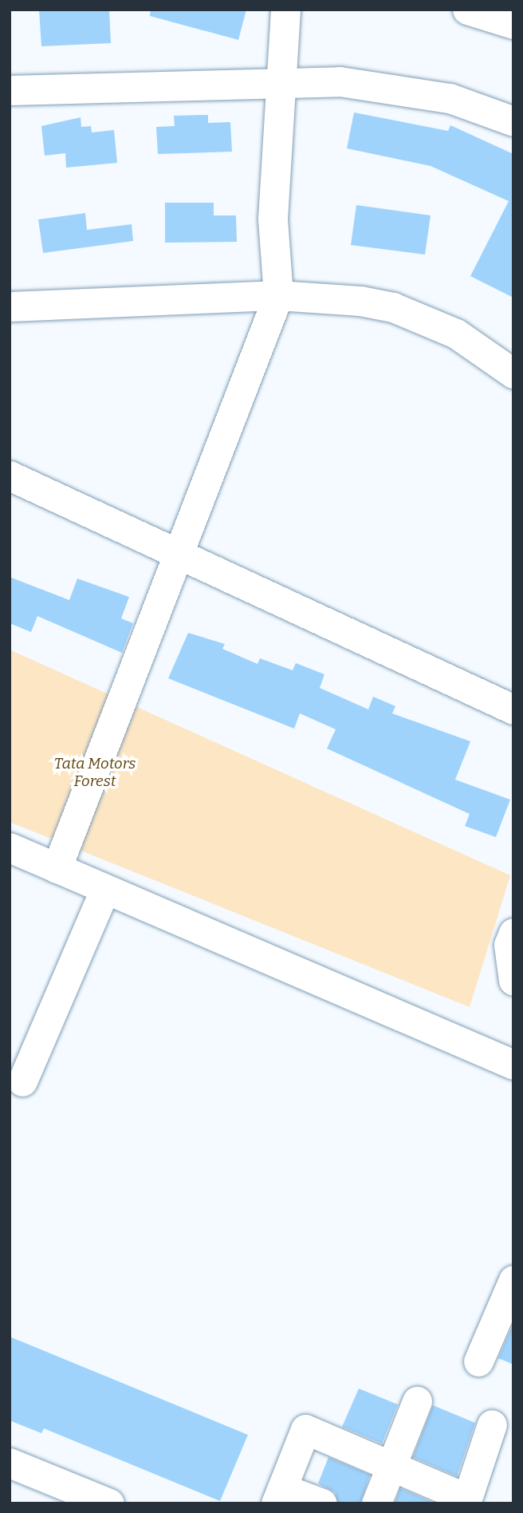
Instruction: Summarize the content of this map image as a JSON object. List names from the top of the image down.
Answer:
{
  "parks": ["Tata Motors Forest"]
}
